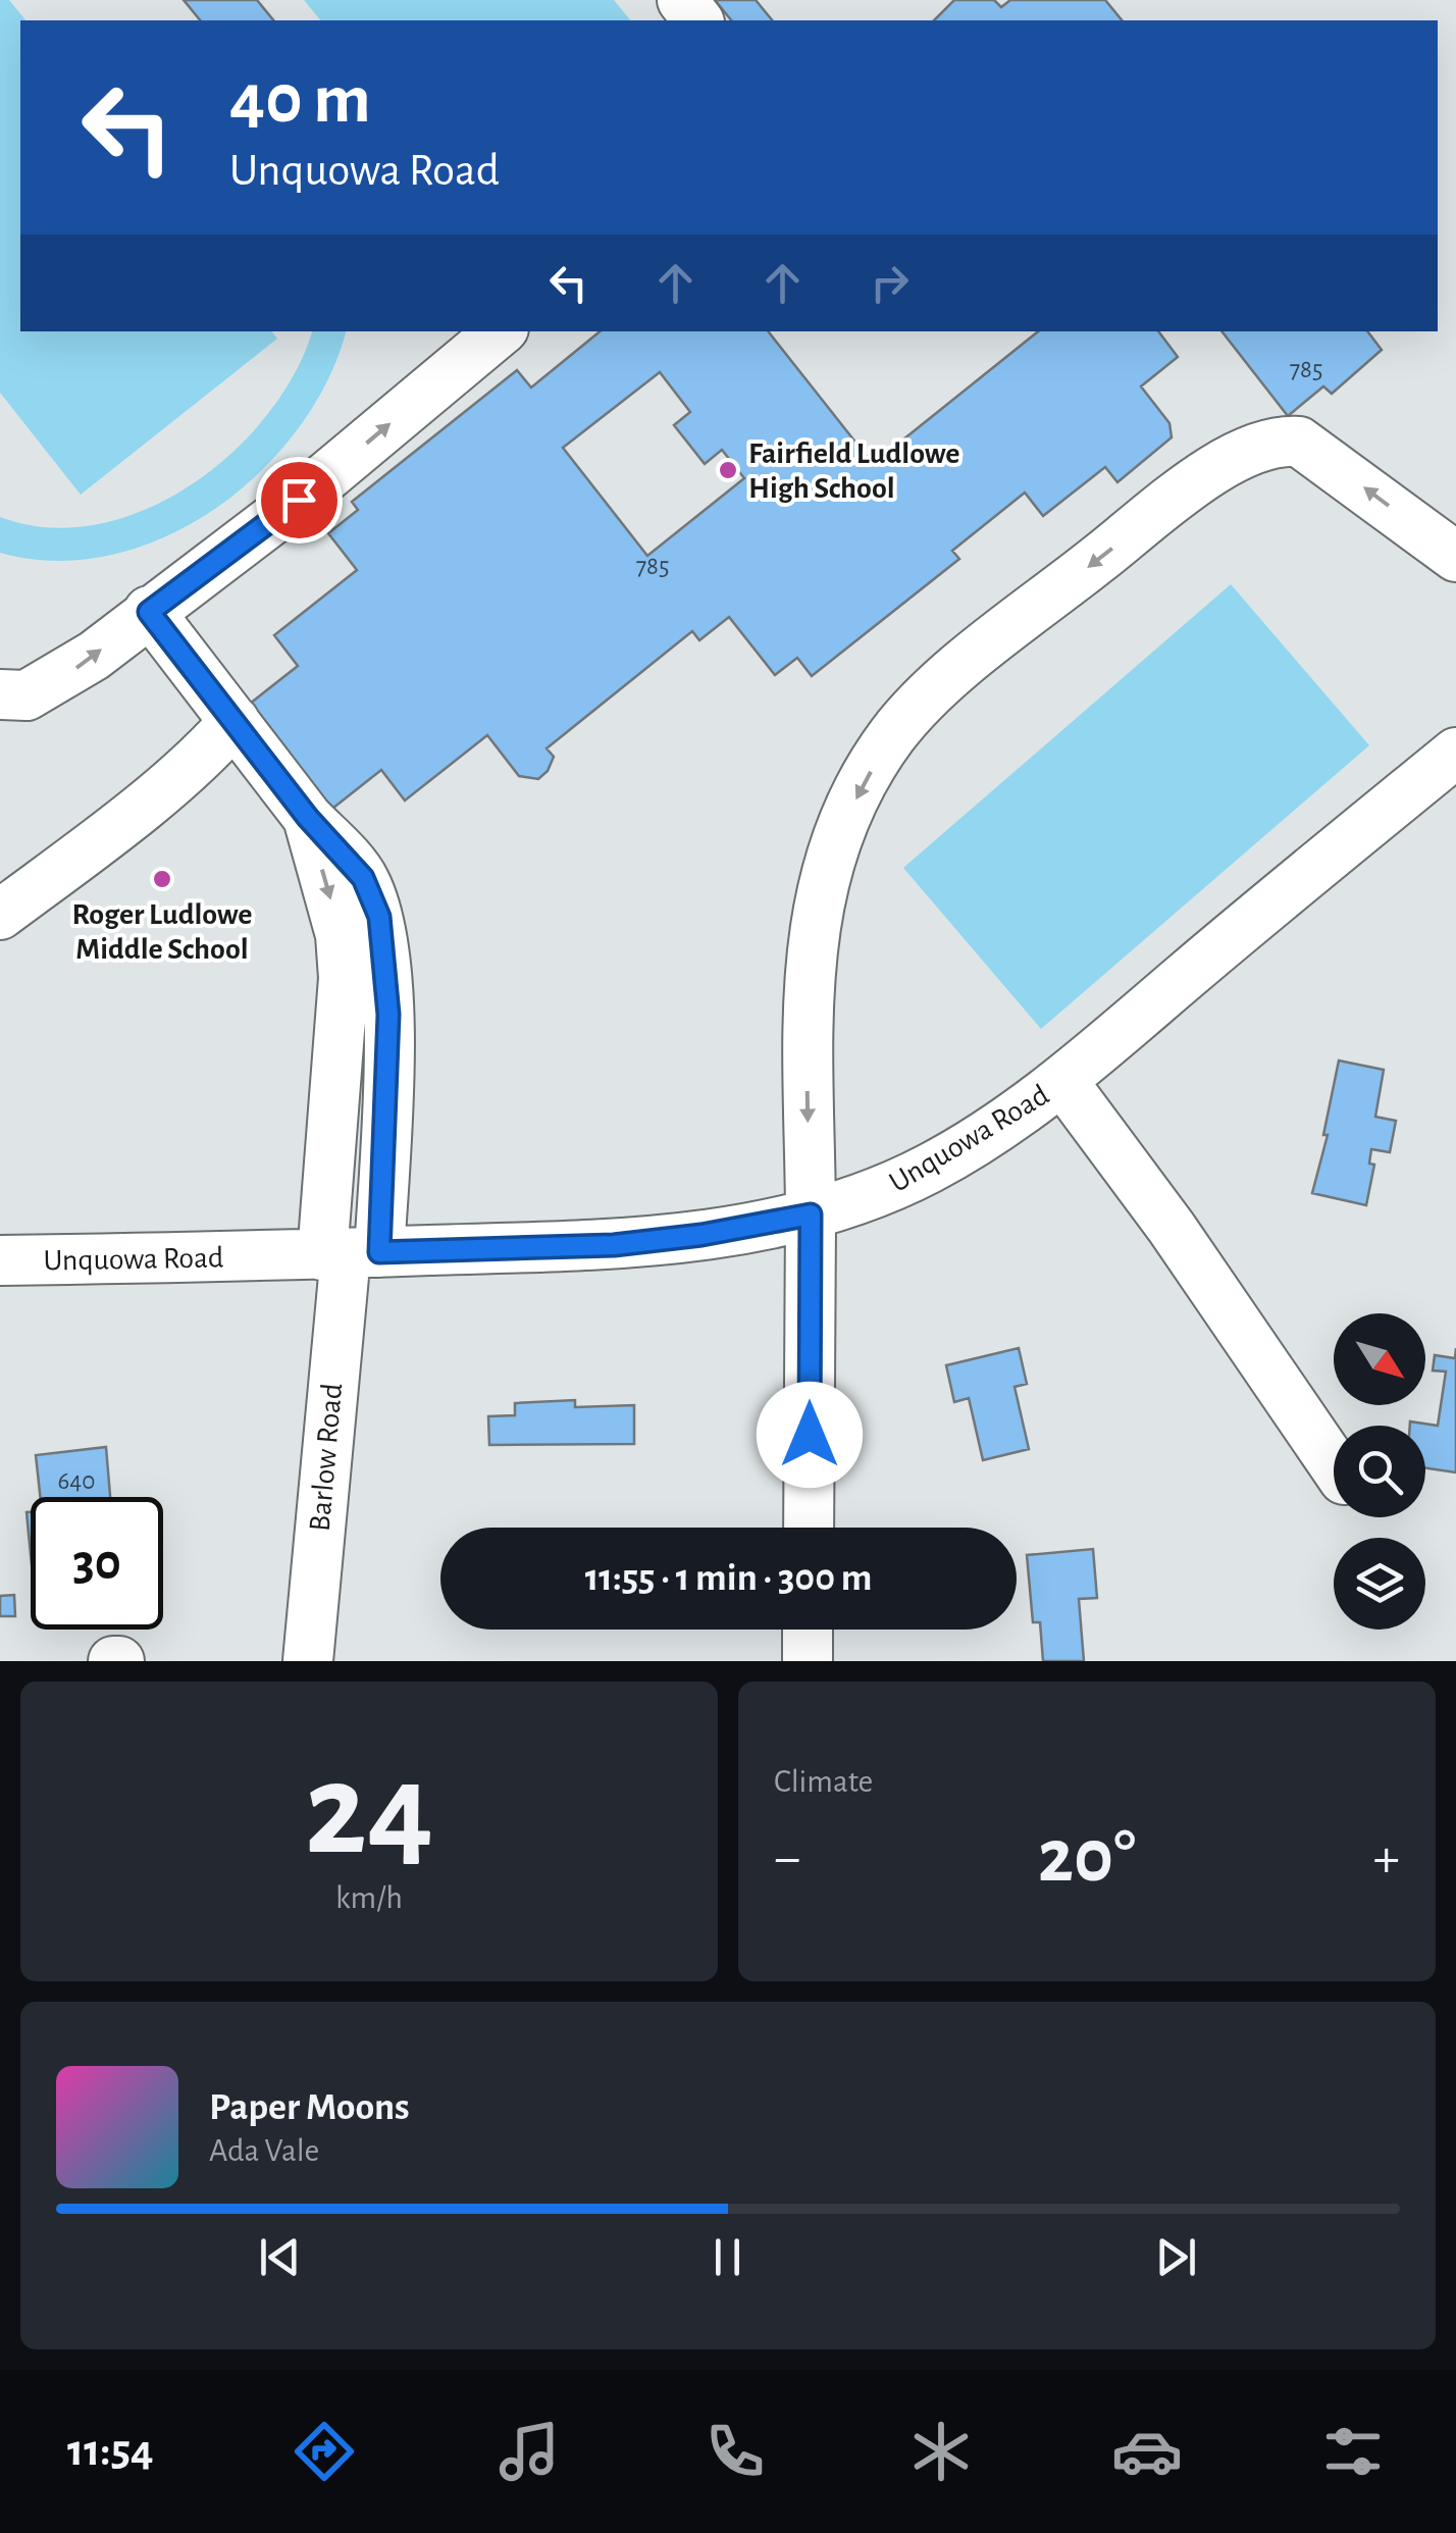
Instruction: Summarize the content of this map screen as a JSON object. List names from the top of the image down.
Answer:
{
  "streets": {
    "street": ["Unquowa Road", "Barlow Road"]
  },
  "crossings": [
    ["Unquowa Road", "Barlow Road"]
  ],
  "places": ["Fairfield Ludlowe High School", "Roger Ludlowe Middle School"],
  "house_numbers": ["785", "785", "640"],
  "north": "bottom right",
  "page": {
    "turn": ["40 m", "Unquowa Road"],
    "limit": "30",
    "trip": "11:55 · 1 min · 300 m",
    "tile": [
      ["24", "km/h"],
      "Climate"
    ],
    "heat": ["−", "20°", "+"],
    "song": ["Paper Moons", "Ada Vale"],
    "tabs": "11:54"
  }
}
